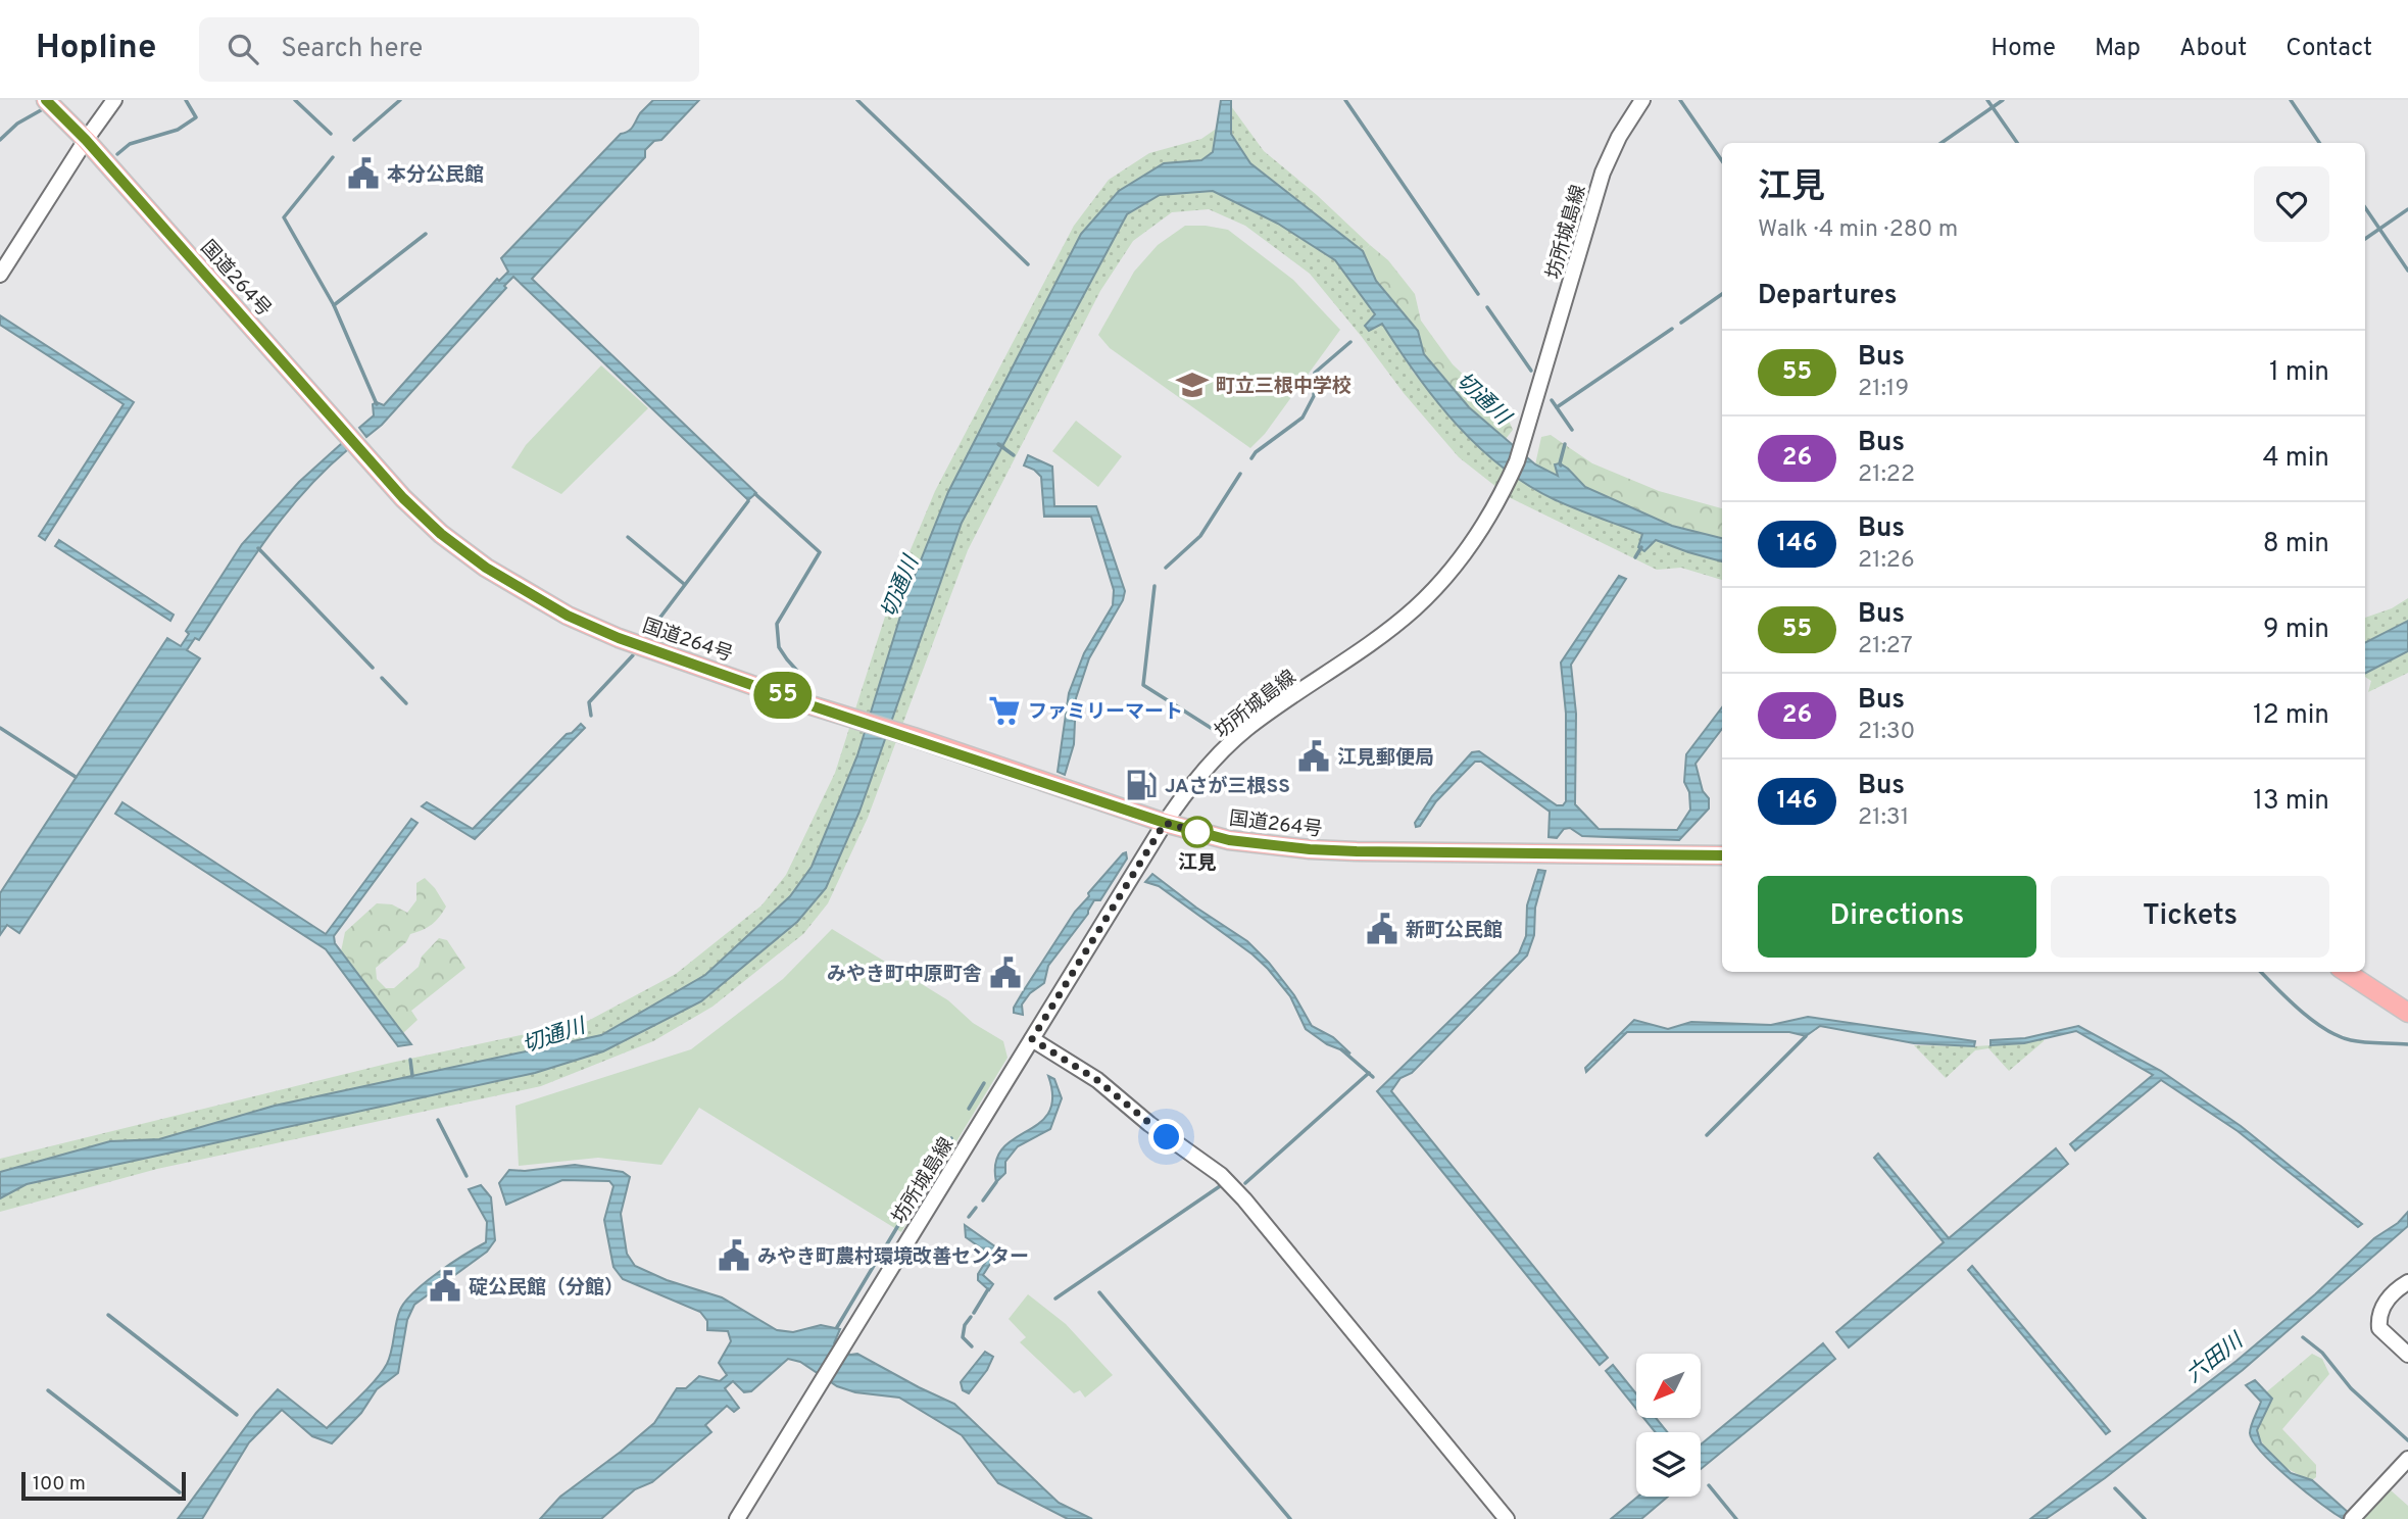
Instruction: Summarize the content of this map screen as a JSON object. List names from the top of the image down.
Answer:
{
  "streets": {
    "highway": ["国道264号"],
    "main road": ["坊所城島線"]
  },
  "crossings": [
    ["坊所城島線", "国道264号"]
  ],
  "water": ["切通川", "六田川"],
  "places": {
    "public building": [
      "本分公民館",
      "江見郵便局",
      "新町公民館",
      "みやき町中原町舎",
      "みやき町農村環境改善センター",
      "碇公民館（分館）"
    ],
    "school or university": ["町立三根中学校"],
    "supermarket": ["ファミリーマート"],
    "fuel station": ["JAさが三根SS"],
    "other": ["江見"]
  },
  "lines": ["bus line 55"],
  "scale_bar": "100 m",
  "north": "bottom left",
  "page": {
    "header": "Hopline",
    "search": "Search here",
    "nav": [
      "Home",
      "Map",
      "About",
      "Contact"
    ],
    "on_map": "55",
    "heading": [
      ["江見", "Walk · 4 min · 280 m"],
      "Departures"
    ],
    "list": [
      {
        "mark": "55",
        "name": "Bus",
        "note": "21:19",
        "value": "1 min"
      },
      {
        "mark": "26",
        "name": "Bus",
        "note": "21:22",
        "value": "4 min"
      },
      {
        "mark": "146",
        "name": "Bus",
        "note": "21:26",
        "value": "8 min"
      },
      {
        "mark": "55",
        "name": "Bus",
        "note": "21:27",
        "value": "9 min"
      },
      {
        "mark": "26",
        "name": "Bus",
        "note": "21:30",
        "value": "12 min"
      },
      {
        "mark": "146",
        "name": "Bus",
        "note": "21:31",
        "value": "13 min"
      }
    ],
    "buttons": ["Directions", "Tickets"],
    "scale": "100 m"
  }
}
